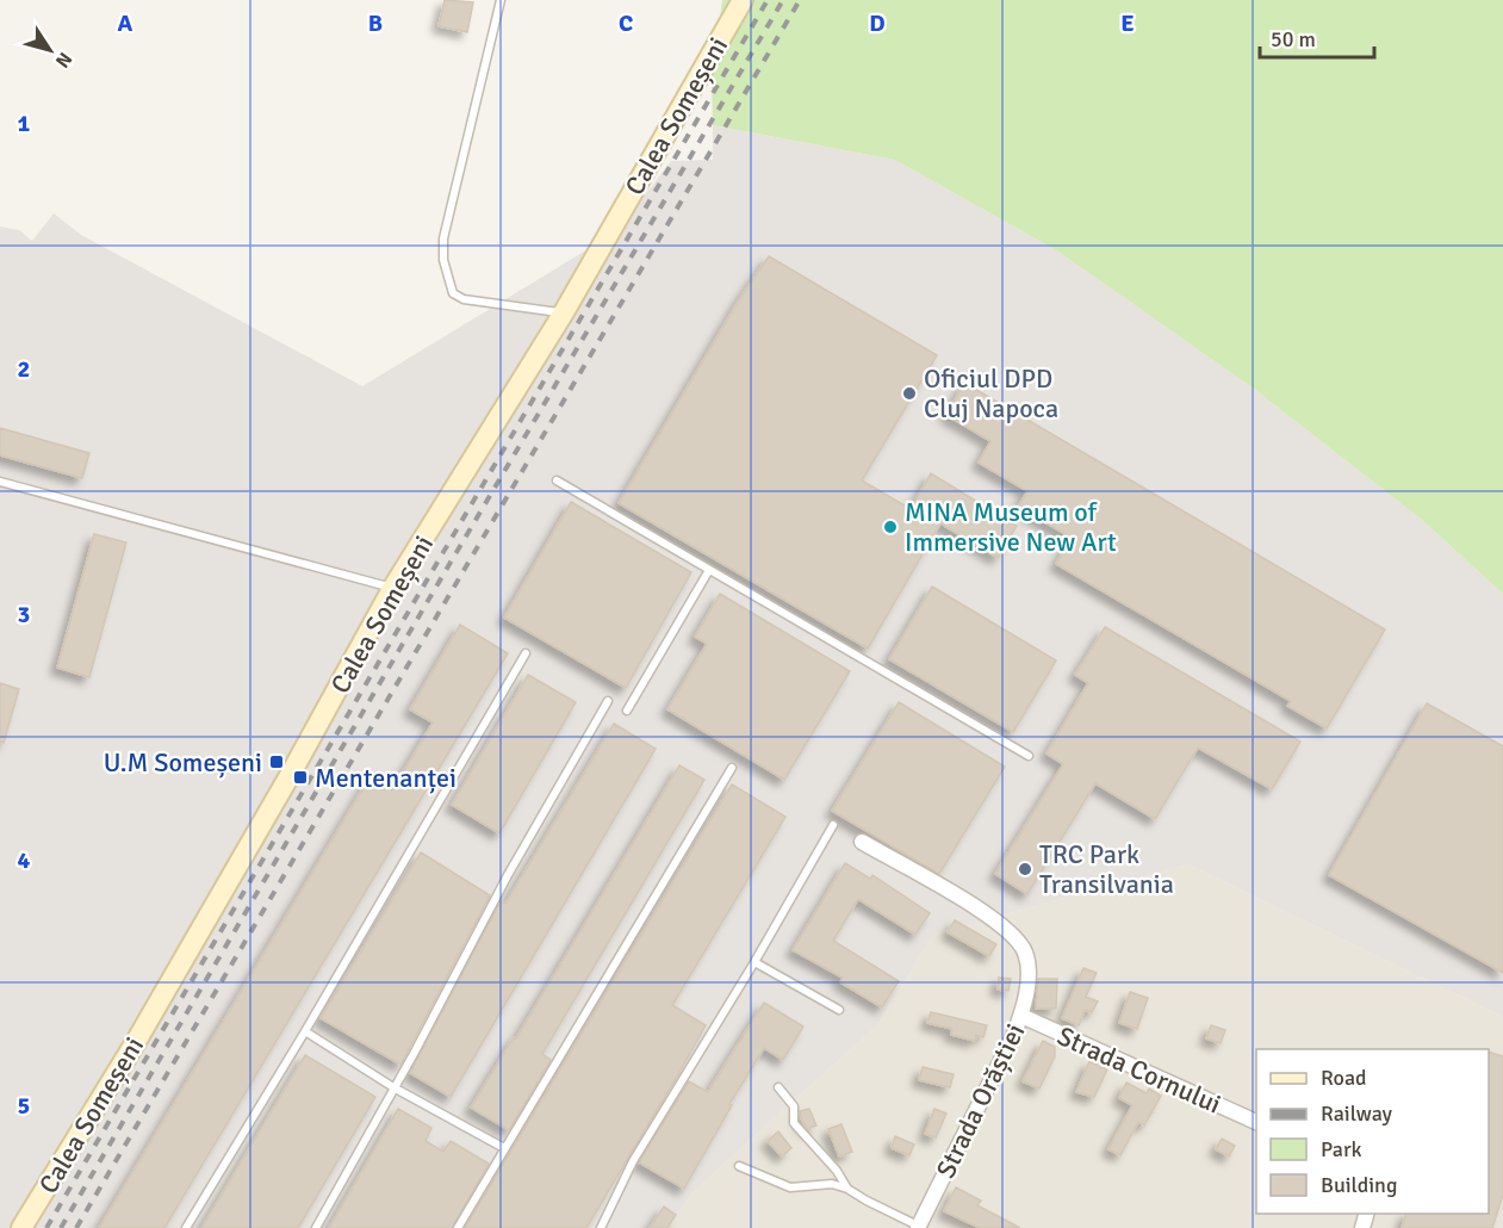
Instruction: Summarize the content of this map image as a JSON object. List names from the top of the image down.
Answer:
{
  "streets": {
    "main road": ["Calea Someșeni"],
    "street": ["Strada Cornului", "Strada Orăștiei"]
  },
  "crossings": [
    ["Strada Cornului", "Strada Orăștiei"]
  ],
  "places": {
    "other": ["Oficiul DPD Cluj Napoca", "MINA Museum of Immersive New Art", "TRC Park Transilvania"],
    "transit": ["U.M Someșeni", "Mentenanței"]
  },
  "legend": [
    "Road",
    "Railway",
    "Park",
    "Building"
  ],
  "scale_bar": "50 m",
  "north": "bottom right",
  "grid": {
    "columns": [
      "A",
      "B",
      "C",
      "D",
      "E"
    ],
    "rows": [
      "1",
      "2",
      "3",
      "4",
      "5"
    ]
  }
}
